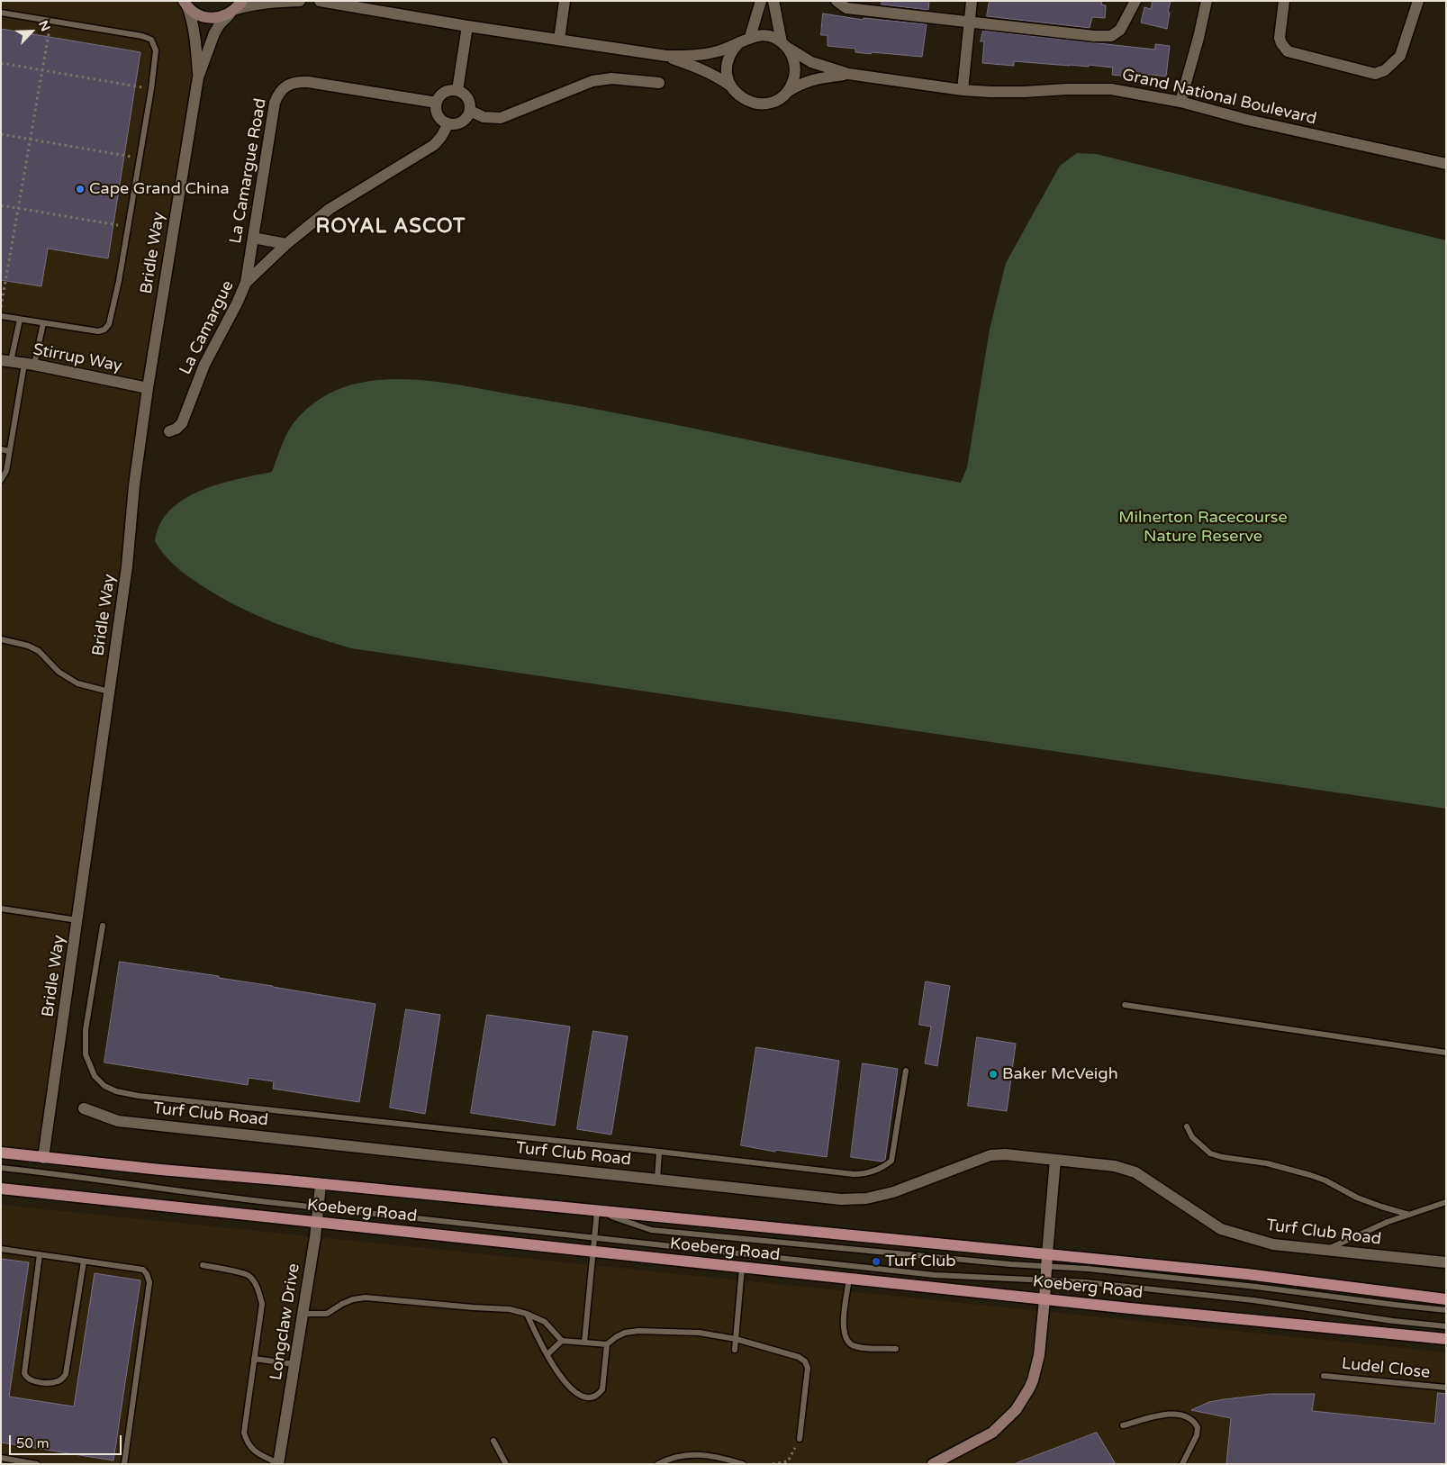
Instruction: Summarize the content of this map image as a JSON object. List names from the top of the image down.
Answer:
{
  "streets": {
    "main road": ["Koeberg Road"],
    "street": [
      "Grand National Boulevard",
      "La Camargue Road",
      "Bridle Way",
      "La Camargue",
      "Stirrup Way",
      "Turf Club Road",
      "Longclaw Drive"
    ],
    "lane": ["Ludel Close"]
  },
  "crossings": [
    ["La Camargue Road", "La Camargue"],
    ["Bridle Way", "Stirrup Way"],
    ["Bridle Way", "Koeberg Road"],
    ["Koeberg Road", "Longclaw Drive"]
  ],
  "districts": ["ROYAL ASCOT"],
  "parks": ["Milnerton Racecourse Nature Reserve"],
  "places": ["Cape Grand China", "Baker McVeigh", "Turf Club"],
  "scale_bar": "50 m",
  "north": "top right"
}
